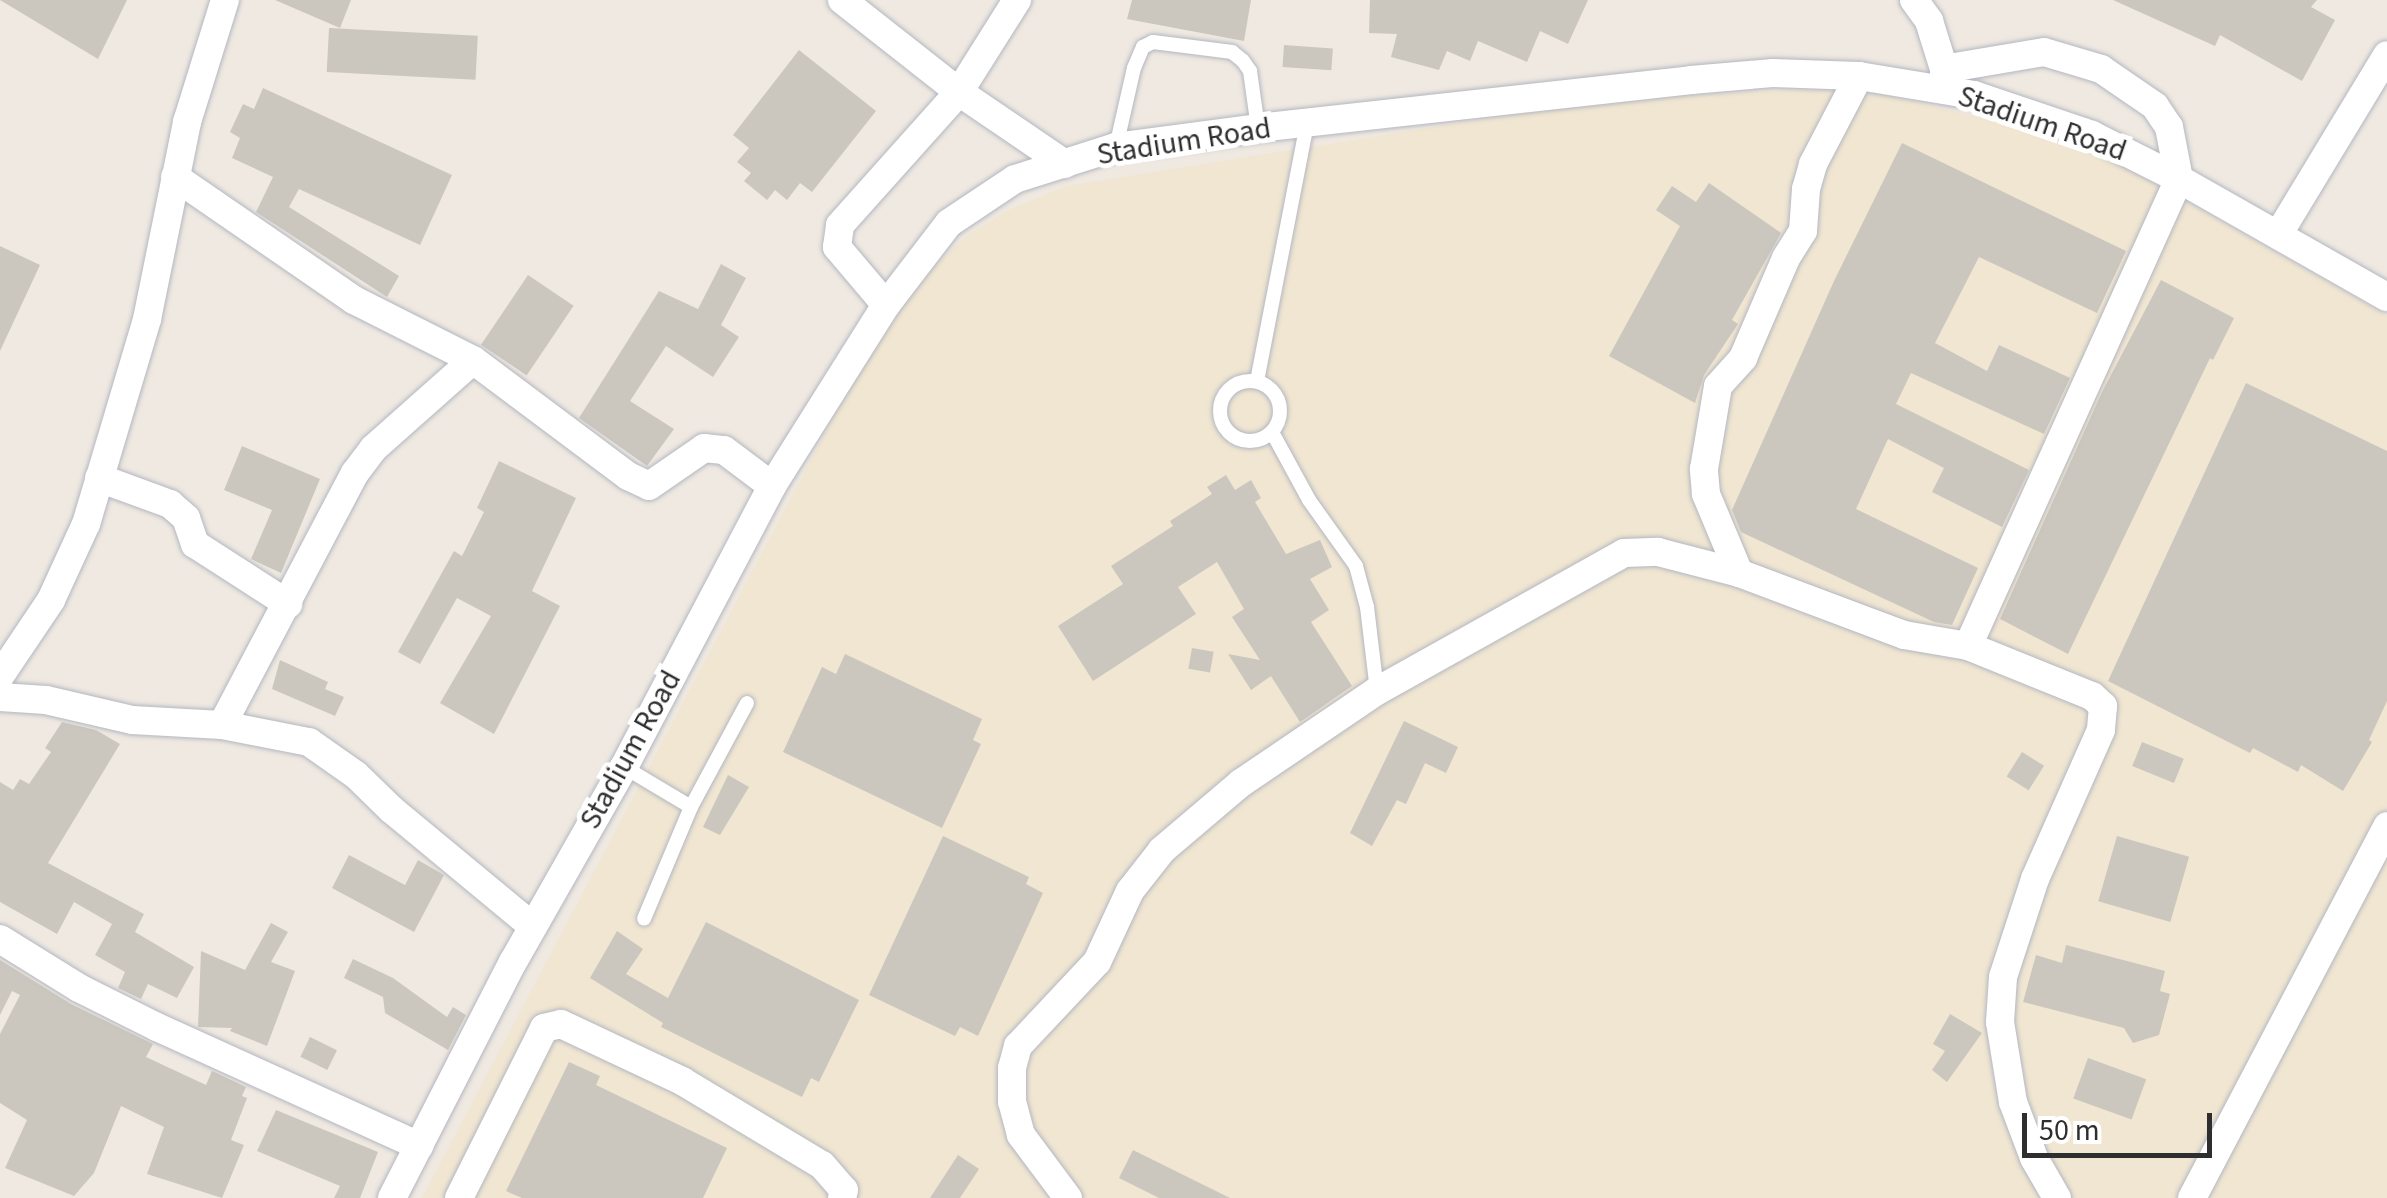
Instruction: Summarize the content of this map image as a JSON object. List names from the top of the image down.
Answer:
{
  "streets": {
    "street": ["Stadium Road"]
  },
  "scale_bar": "50 m"
}
